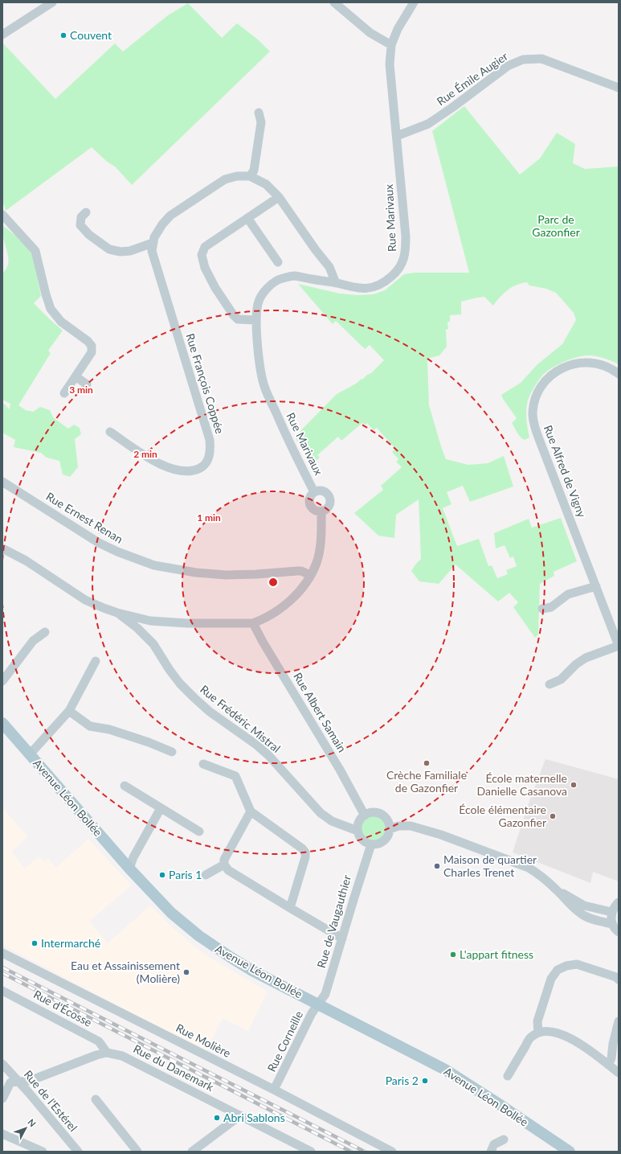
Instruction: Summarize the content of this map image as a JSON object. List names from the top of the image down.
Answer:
{
  "streets": {
    "main road": ["Avenue Léon Bollée"],
    "street": [
      "Rue Émile Augier",
      "Rue Marivaux",
      "Rue François Coppée",
      "Rue Alfred de Vigny",
      "Rue Ernest Renan",
      "Rue Albert Samain",
      "Rue Frédéric Mistral",
      "Rue de Vaugauthier",
      "Rue d'Écosse",
      "Rue Molière",
      "Rue Corneille",
      "Rue du Danemark",
      "Rue de l'Estérel"
    ]
  },
  "crossings": [
    ["Rue Émile Augier", "Rue Marivaux"],
    ["Rue Albert Samain", "Rue Frédéric Mistral"],
    ["Rue Albert Samain", "Rue de Vaugauthier"],
    ["Rue Frédéric Mistral", "Rue de Vaugauthier"],
    ["Avenue Léon Bollée", "Rue de Vaugauthier"],
    ["Avenue Léon Bollée", "Rue Corneille"],
    ["Rue de Vaugauthier", "Rue Corneille"],
    ["Rue d'Écosse", "Rue du Danemark"],
    ["Rue Molière", "Rue Corneille"],
    ["Rue du Danemark", "Rue de l'Estérel"]
  ],
  "parks": ["Parc de Gazonfier"],
  "places": [
    "Couvent",
    "Crèche Familiale de Gazonfier",
    "École maternelle Danielle Casanova",
    "École élémentaire Gazonfier",
    "Maison de quartier Charles Trenet",
    "Paris 1",
    "Intermarché",
    "L'appart fitness",
    "Eau et Assainissement (Molière)",
    "Paris 2",
    "Abri Sablons"
  ],
  "north": "top right",
  "rings": ["3 min", "2 min", "1 min"]
}
